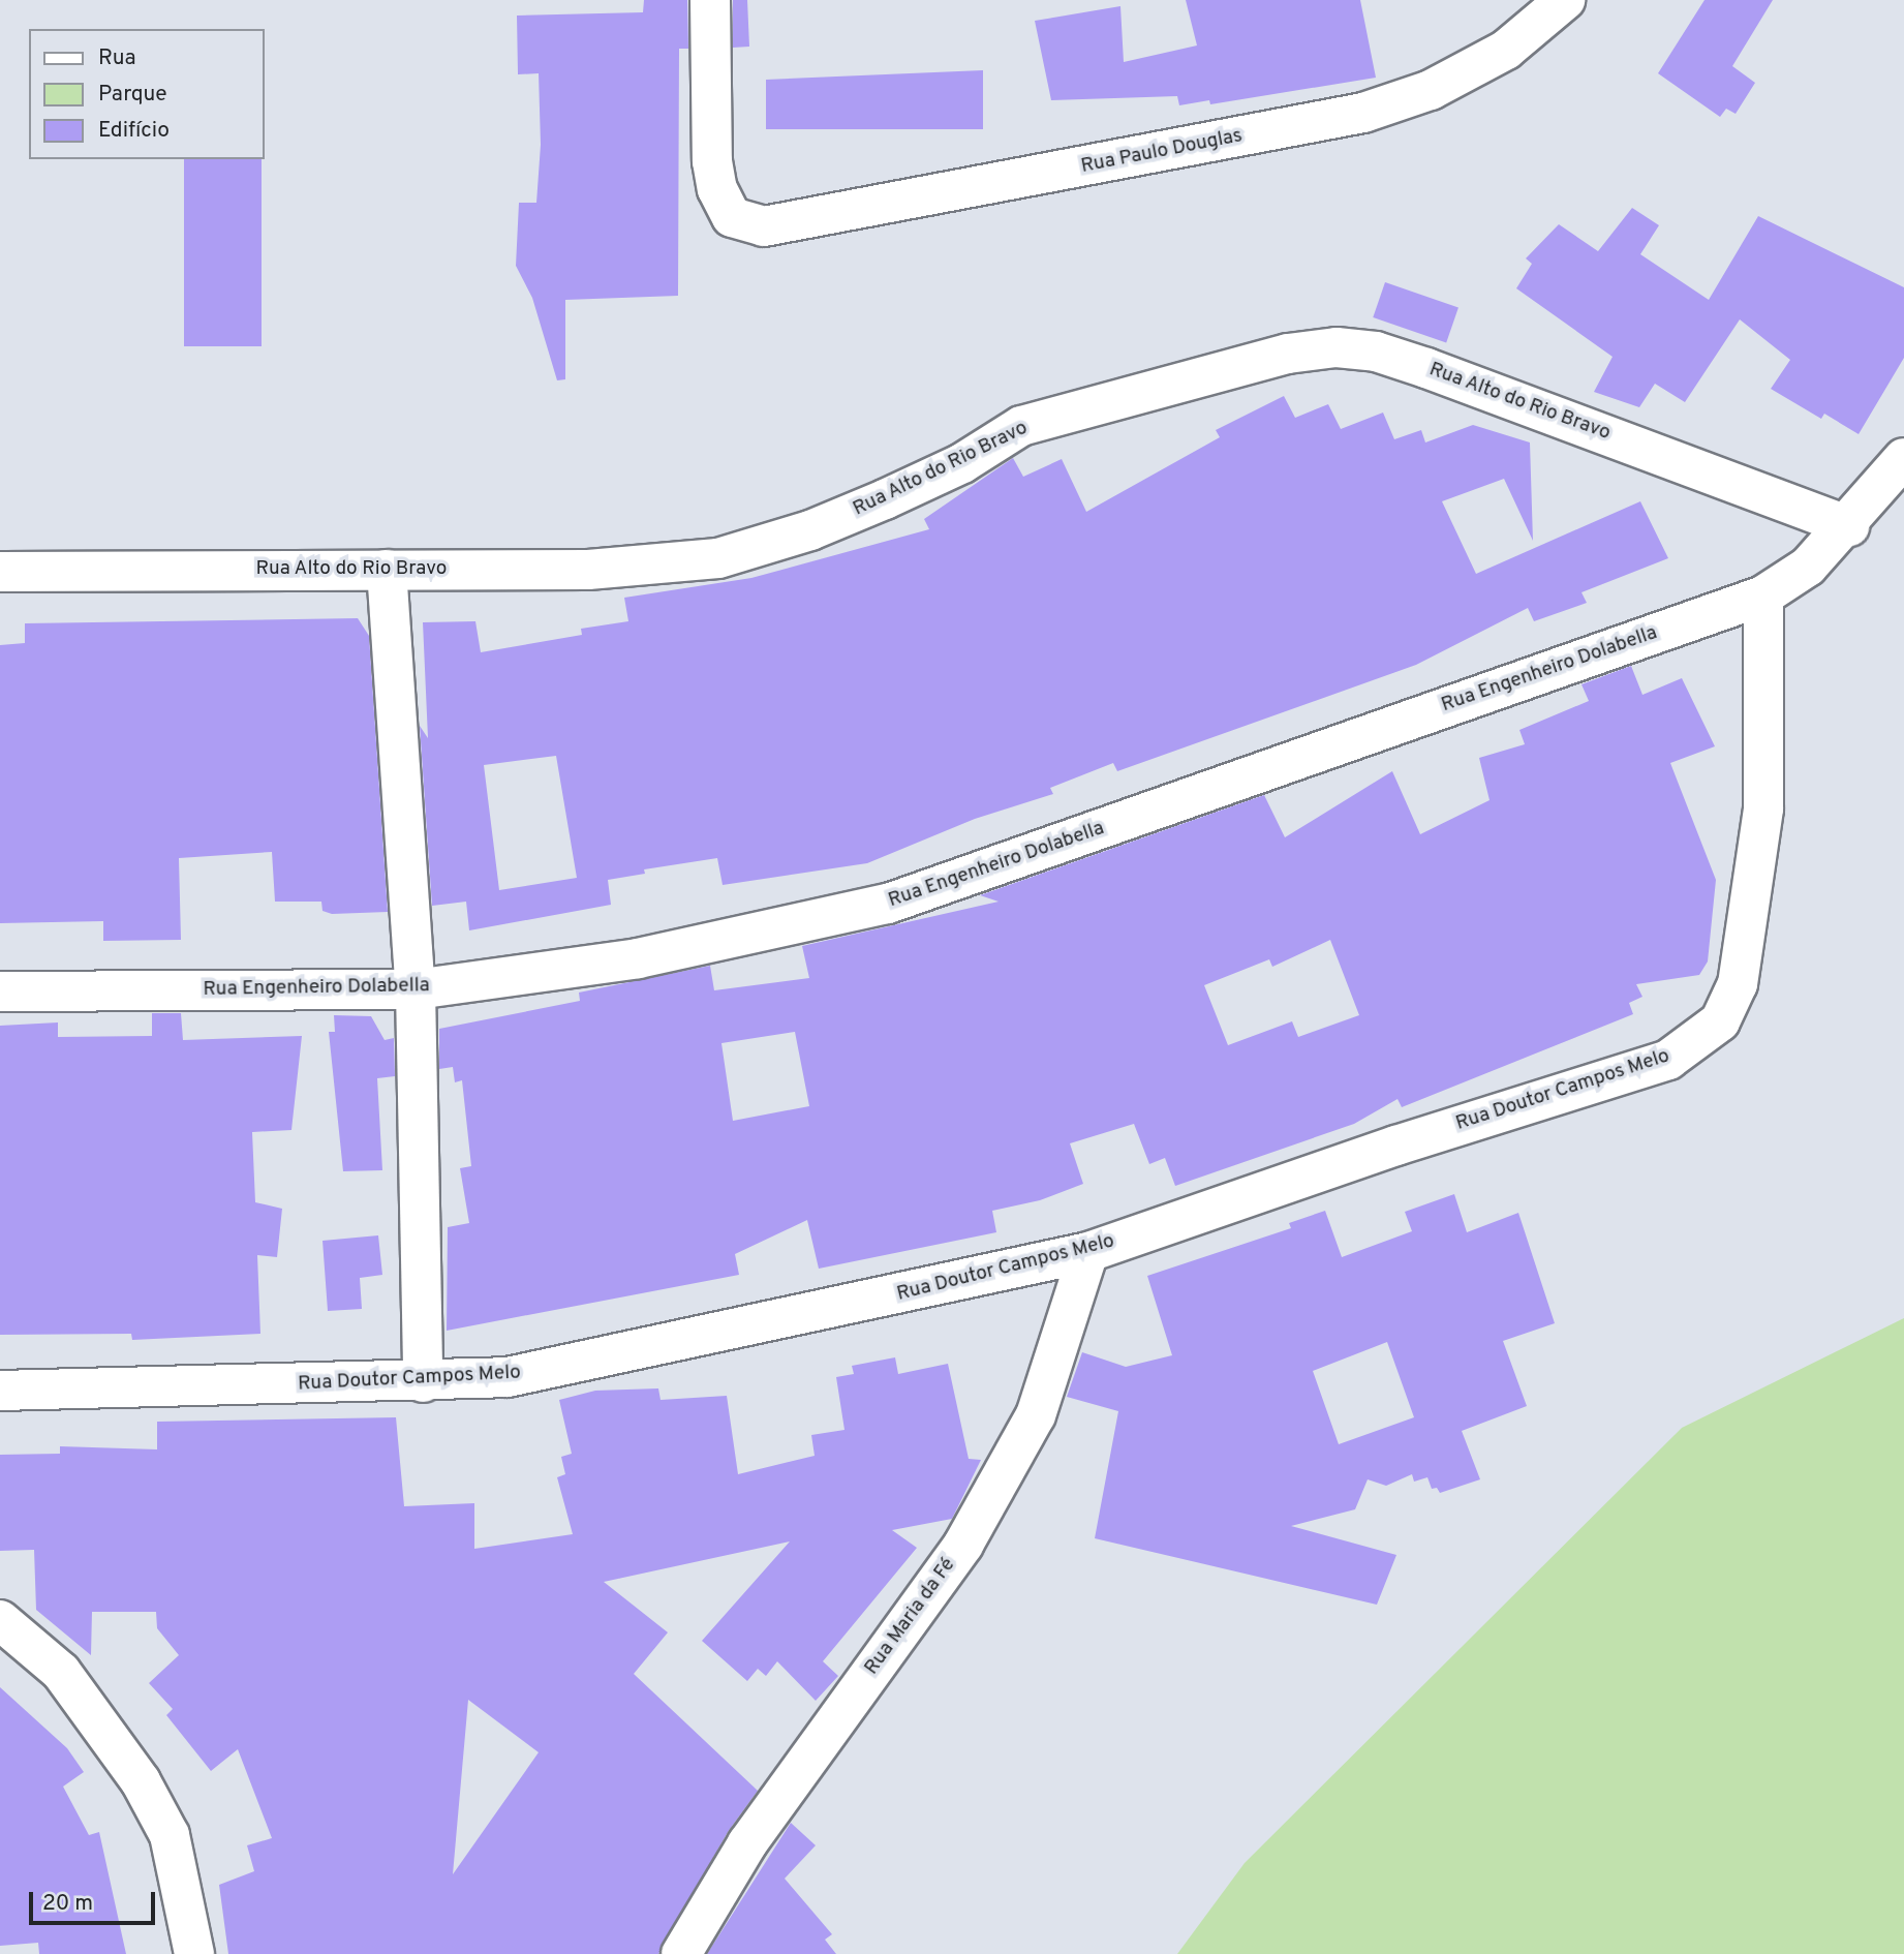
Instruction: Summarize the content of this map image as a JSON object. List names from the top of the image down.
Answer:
{
  "streets": {
    "street": [
      "Rua Paulo Douglas",
      "Rua Alto do Rio Bravo",
      "Rua Engenheiro Dolabella",
      "Rua Doutor Campos Melo",
      "Rua Maria da Fé"
    ]
  },
  "crossings": [
    ["Rua Alto do Rio Bravo", "Rua Engenheiro Dolabella"],
    ["Rua Engenheiro Dolabella", "Rua Doutor Campos Melo"],
    ["Rua Doutor Campos Melo", "Rua Maria da Fé"]
  ],
  "legend": ["Rua", "Parque", "Edifício"],
  "scale_bar": "20 m"
}
